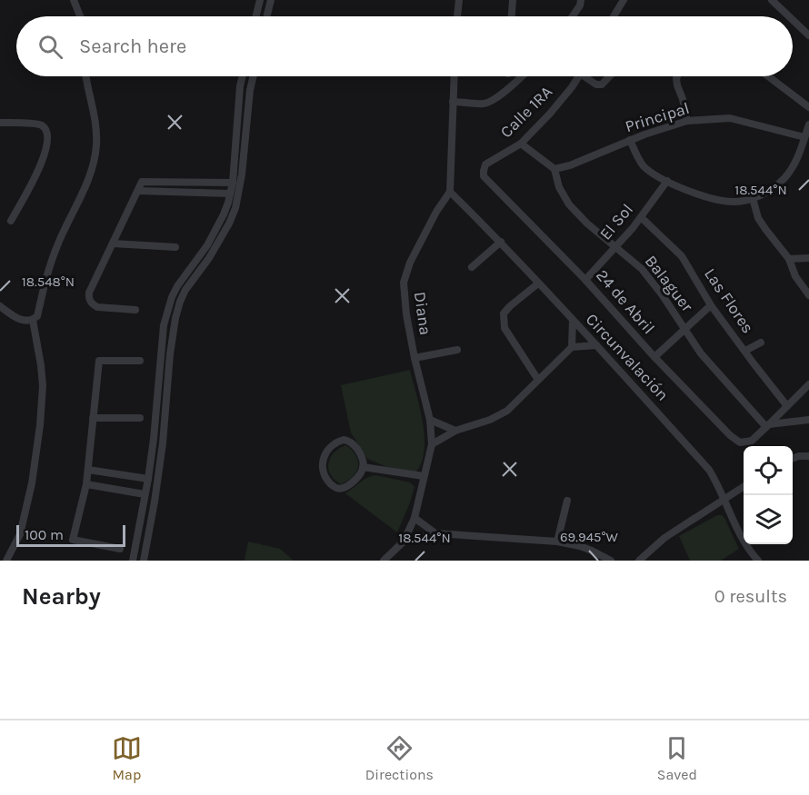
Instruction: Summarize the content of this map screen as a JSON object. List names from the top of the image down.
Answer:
{
  "streets": {
    "street": [
      "Calle 1RA",
      "Principal",
      "El Sol",
      "Balaguer",
      "Las Flores",
      "24 de Abril",
      "Diana",
      "Circunvalación"
    ]
  },
  "crossings": [
    ["Calle 1RA", "24 de Abril"],
    ["Principal", "Balaguer"],
    ["El Sol", "Balaguer"],
    ["El Sol", "Las Flores"],
    ["El Sol", "24 de Abril"],
    ["Balaguer", "24 de Abril"],
    ["Diana", "Circunvalación"]
  ],
  "scale_bar": "100 m",
  "page": {
    "search": "Search here",
    "scale": "100 m",
    "heading": ["Nearby", "0 results"],
    "nav": ["Map", "Directions", "Saved"]
  },
  "coordinates": ["18.544°N", "18.548°N", "69.945°W"]
}
